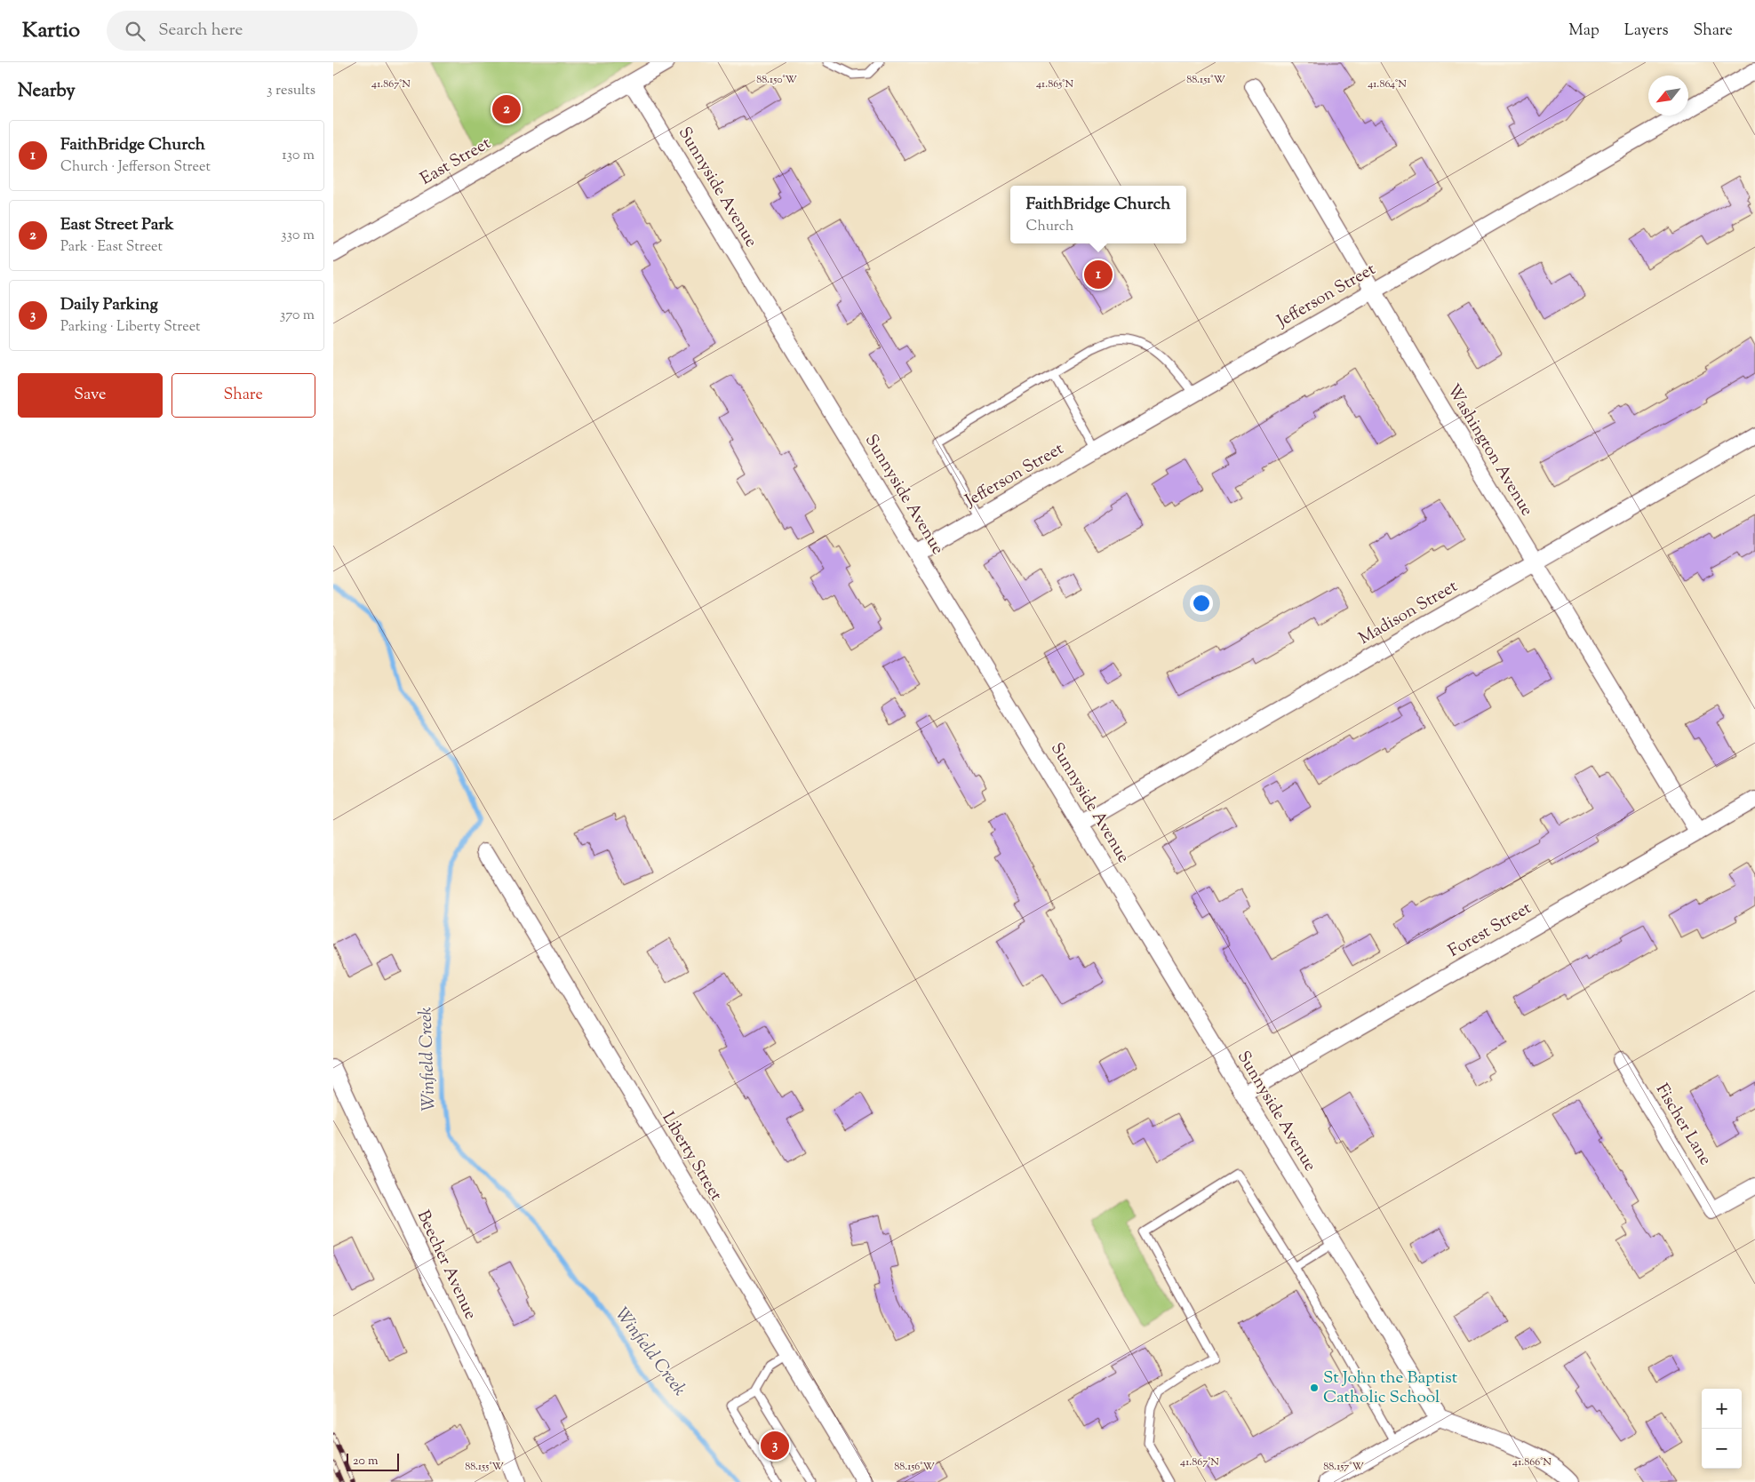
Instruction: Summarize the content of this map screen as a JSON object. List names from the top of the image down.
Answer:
{
  "streets": {
    "street": [
      "East Street",
      "Sunnyside Avenue",
      "Jefferson Street",
      "Washington Avenue",
      "Madison Street",
      "Forest Street",
      "Fischer Lane",
      "Liberty Street",
      "Beecher Avenue"
    ]
  },
  "crossings": [
    ["East Street", "Sunnyside Avenue"],
    ["Sunnyside Avenue", "Jefferson Street"],
    ["Sunnyside Avenue", "Madison Street"],
    ["Sunnyside Avenue", "Forest Street"],
    ["Jefferson Street", "Washington Avenue"],
    ["Washington Avenue", "Madison Street"],
    ["Washington Avenue", "Forest Street"]
  ],
  "water": ["Winfield Creek"],
  "places": ["St John the Baptist Catholic School"],
  "scale_bar": "20 m",
  "north": "bottom left",
  "page": {
    "header": "Kartio",
    "search": "Search here",
    "nav": ["Map", "Layers", "Share"],
    "heading": ["Nearby", "3 results"],
    "pins": ["2", "1", "3"],
    "list": [
      {
        "mark": "1",
        "name": "FaithBridge Church",
        "note": "Church · Jefferson Street",
        "value": "130 m"
      },
      {
        "mark": "2",
        "name": "East Street Park",
        "note": "Park · East Street",
        "value": "330 m"
      },
      {
        "mark": "3",
        "name": "Daily Parking",
        "note": "Parking · Liberty Street",
        "value": "370 m"
      }
    ],
    "popup": ["FaithBridge Church", "Church"],
    "buttons": ["Save", "Share"],
    "map_buttons": ["+", "−"],
    "scale": "20 m"
  },
  "coordinates": [
    "88.150°W",
    "88.151°W",
    "41.867°N",
    "41.864°N",
    "41.865°N",
    "41.866°N",
    "88.155°W",
    "88.156°W",
    "88.157°W"
  ]
}
